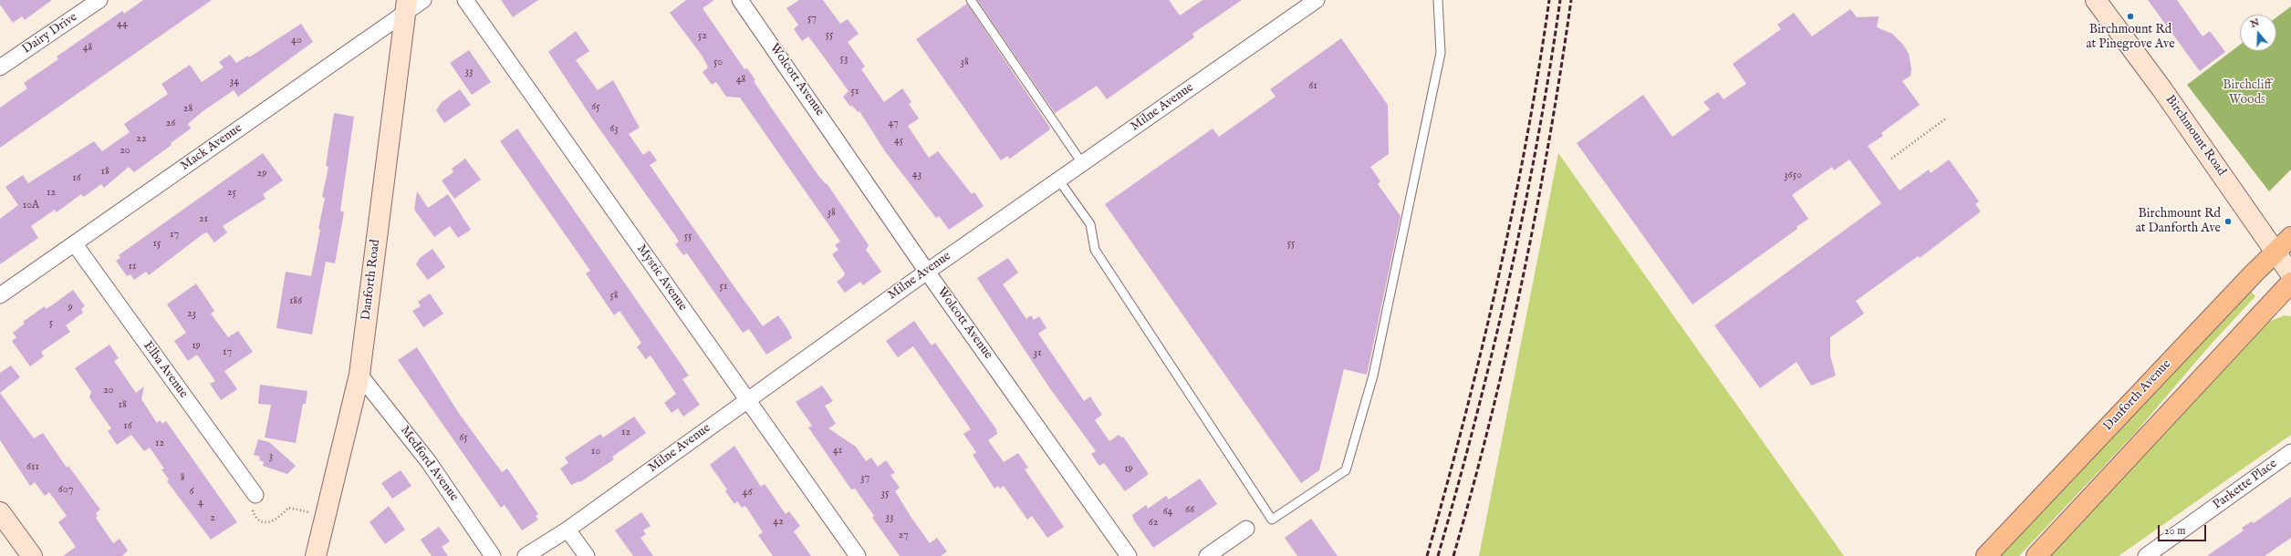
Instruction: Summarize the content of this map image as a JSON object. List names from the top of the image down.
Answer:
{
  "streets": {
    "main road": ["Birchmount Road", "Danforth Road", "Danforth Avenue"],
    "street": [
      "Dairy Drive",
      "Wolcott Avenue",
      "Milne Avenue",
      "Mack Avenue",
      "Mystic Avenue",
      "Elba Avenue",
      "Medford Avenue",
      "Parkette Place"
    ]
  },
  "crossings": [
    ["Wolcott Avenue", "Milne Avenue"],
    ["Milne Avenue", "Mystic Avenue"],
    ["Birchmount Road", "Danforth Avenue"],
    ["Mack Avenue", "Danforth Road"],
    ["Mack Avenue", "Elba Avenue"],
    ["Danforth Road", "Medford Avenue"]
  ],
  "parks": ["Birchcliff Woods"],
  "places": ["Birchmount Rd at Pinegrove Ave", "Birchmount Rd at Danforth Ave"],
  "house_numbers": [
    "57",
    "44",
    "55",
    "52",
    "40",
    "48",
    "53",
    "50",
    "38",
    "33",
    "48",
    "34",
    "61",
    "51",
    "65",
    "28",
    "26",
    "47",
    "63",
    "22",
    "45",
    "20",
    "18",
    "29",
    "43",
    "3650",
    "16",
    "12",
    "25",
    "10A",
    "38",
    "21",
    "17",
    "55",
    "15",
    "55",
    "11",
    "51",
    "58",
    "186",
    "9",
    "23",
    "5",
    "19",
    "17",
    "31",
    "20",
    "18",
    "16",
    "12",
    "65",
    "12",
    "41",
    "10",
    "3",
    "611",
    "19",
    "8",
    "37",
    "607",
    "6",
    "46",
    "35",
    "4",
    "66",
    "64",
    "33",
    "2",
    "42",
    "62",
    "27"
  ],
  "scale_bar": "20 m",
  "north": "top"
}
